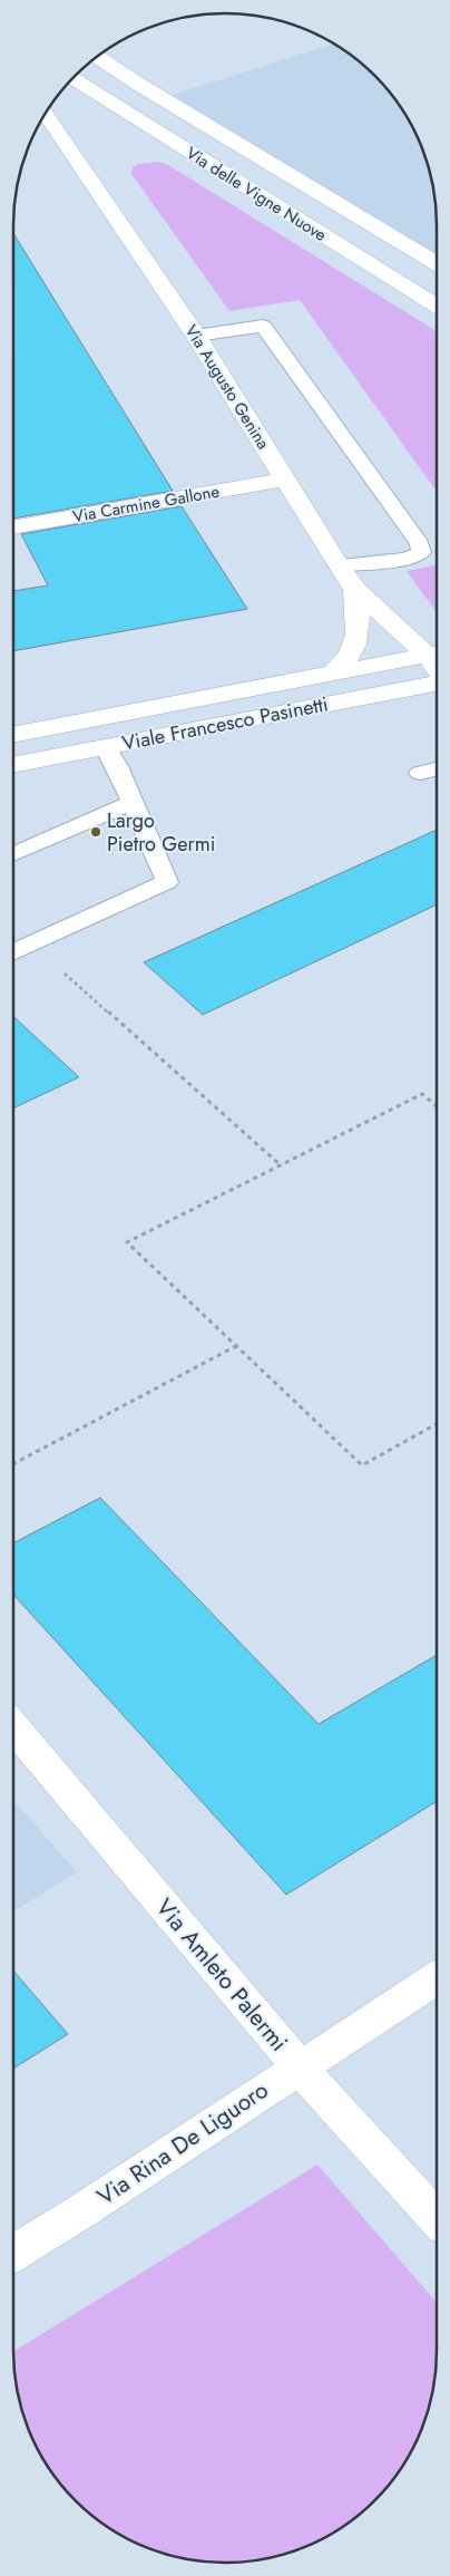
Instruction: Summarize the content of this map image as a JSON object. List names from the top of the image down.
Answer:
{
  "streets": {
    "street": [
      "Via delle Vigne Nuove",
      "Via Augusto Genina",
      "Via Carmine Gallone",
      "Viale Francesco Pasinetti",
      "Via Amleto Palermi",
      "Via Rina De Liguoro"
    ]
  },
  "crossings": [
    ["Via Augusto Genina", "Via Carmine Gallone"],
    ["Via Augusto Genina", "Viale Francesco Pasinetti"],
    ["Via Amleto Palermi", "Via Rina De Liguoro"]
  ],
  "places": ["Largo Pietro Germi"]
}
